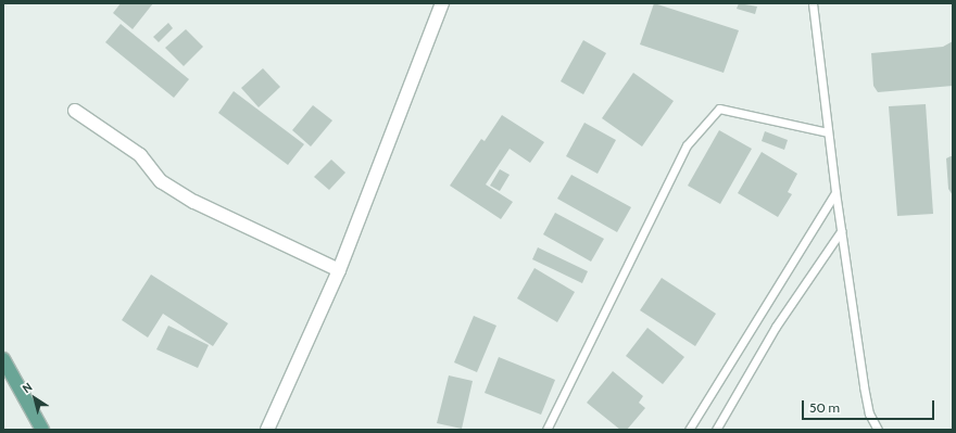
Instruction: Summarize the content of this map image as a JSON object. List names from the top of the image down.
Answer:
{
  "scale_bar": "50 m",
  "north": "top left"
}
